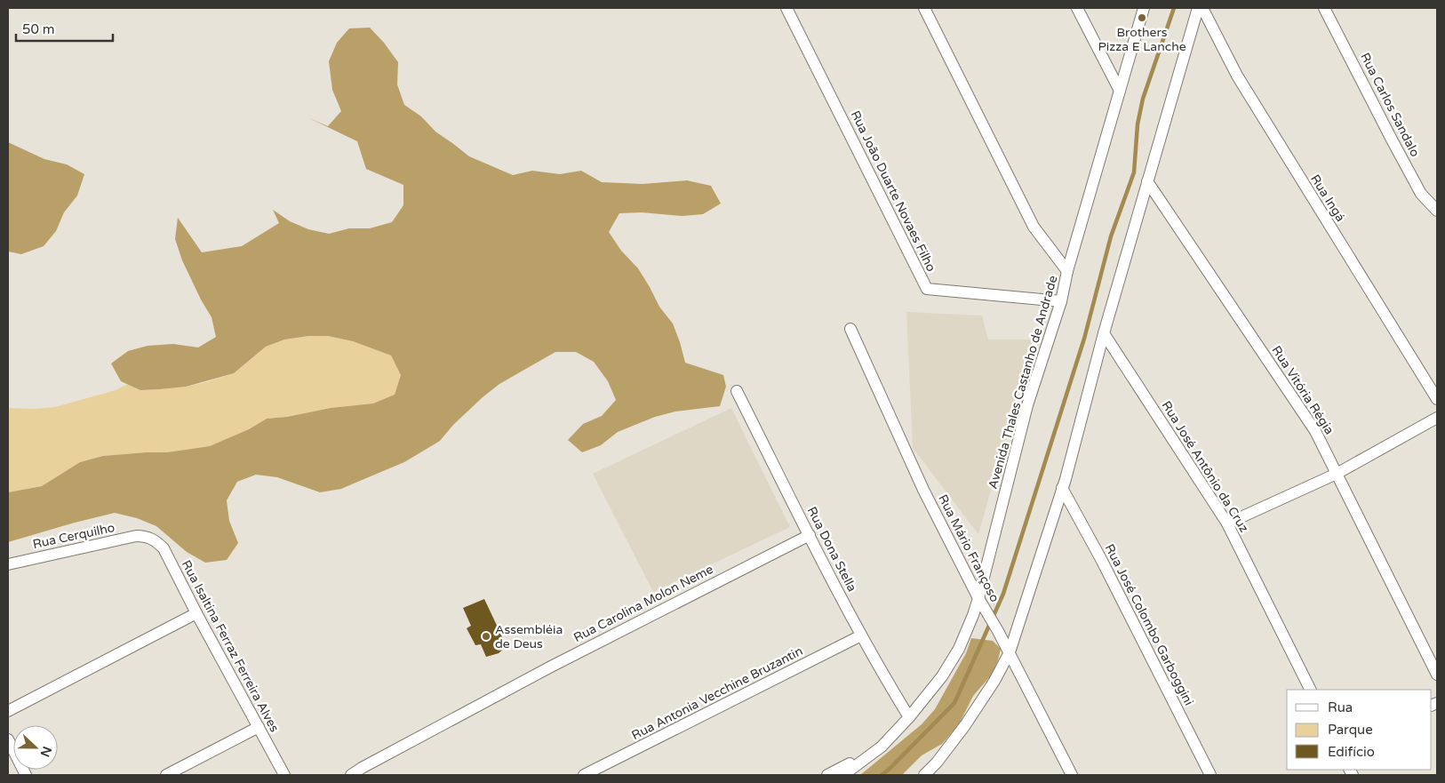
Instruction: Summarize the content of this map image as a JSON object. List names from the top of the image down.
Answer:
{
  "streets": {
    "street": [
      "Rua Carlos Sandalo",
      "Rua João Duarte Novaes Filho",
      "Rua Ingá",
      "Avenida Thales Castanho de Andrade",
      "Rua Vitória Régia",
      "Rua José Antônio da Cruz",
      "Rua Cerquilho",
      "Rua Mário Françoso",
      "Rua Dona Stella",
      "Rua Carolina Molon Neme",
      "Rua José Colombo Garboggini",
      "Rua Isaltina Ferraz Ferreira Alves",
      "Rua Antonia Vecchine Bruzantin"
    ]
  },
  "crossings": [
    ["Rua João Duarte Novaes Filho", "Avenida Thales Castanho de Andrade"],
    ["Avenida Thales Castanho de Andrade", "Rua Mário Françoso"],
    ["Avenida Thales Castanho de Andrade", "Rua Dona Stella"],
    ["Rua Cerquilho", "Rua Isaltina Ferraz Ferreira Alves"],
    ["Rua Dona Stella", "Rua Carolina Molon Neme"],
    ["Rua Dona Stella", "Rua Antonia Vecchine Bruzantin"]
  ],
  "places": ["Brothers Pizza E Lanche", "Assembléia de Deus"],
  "legend": ["Rua", "Parque", "Edifício"],
  "scale_bar": "50 m",
  "north": "right"
}
